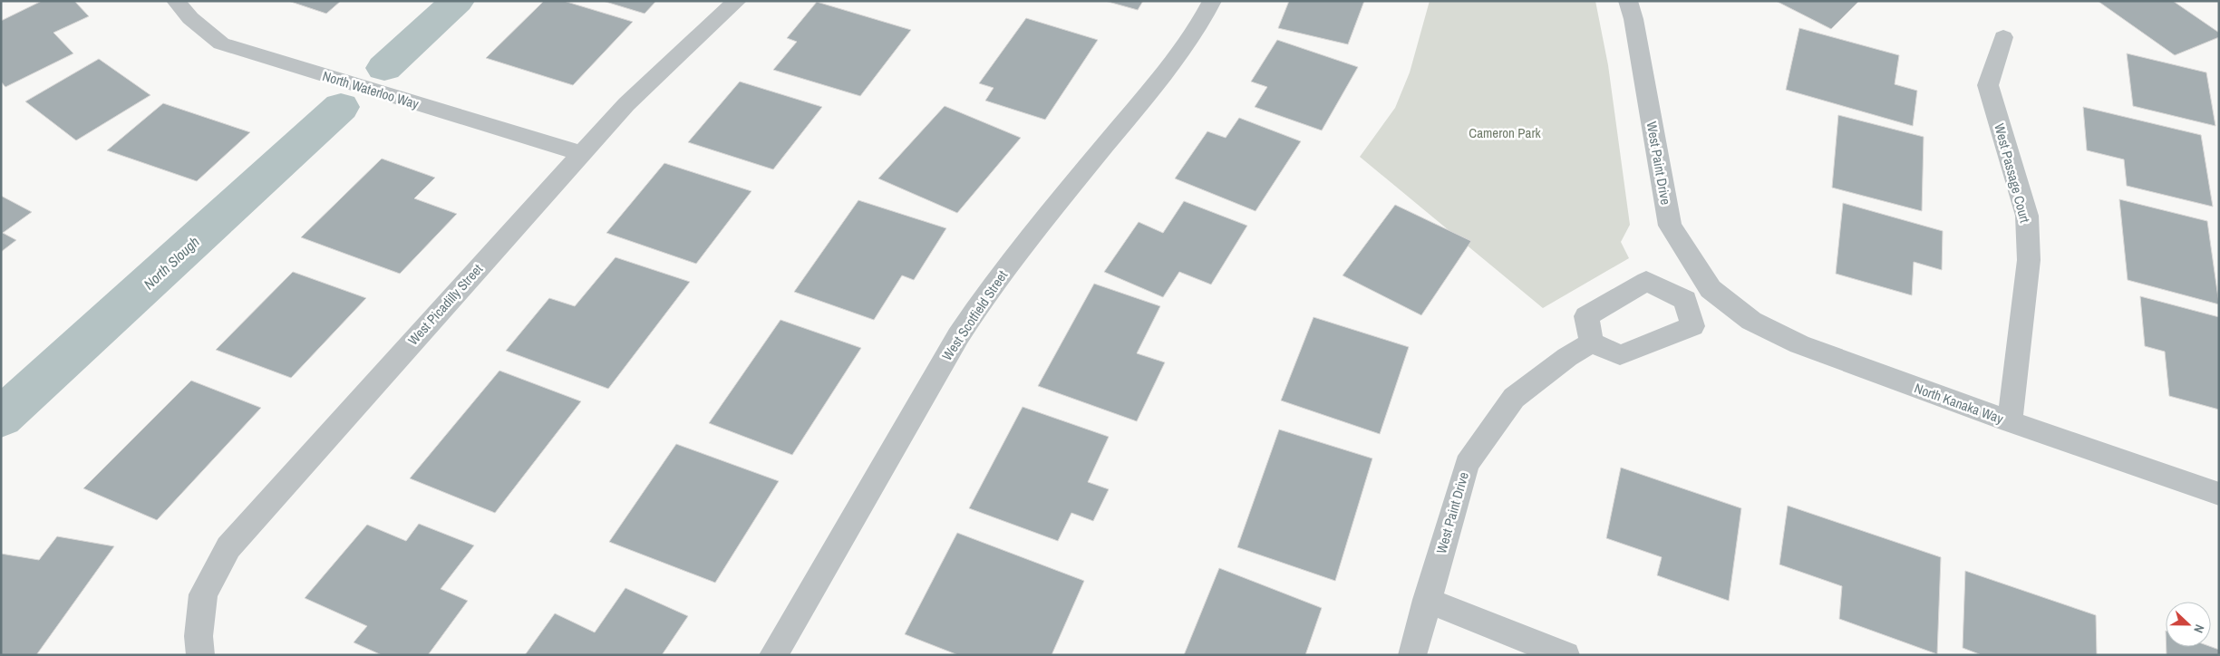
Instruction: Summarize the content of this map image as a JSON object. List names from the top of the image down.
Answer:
{
  "streets": {
    "street": [
      "North Waterloo Way",
      "West Paint Drive",
      "West Passage Court",
      "West Picadilly Street",
      "West Scotfield Street",
      "North Kanaka Way"
    ]
  },
  "crossings": [
    ["North Waterloo Way", "West Picadilly Street"],
    ["West Paint Drive", "North Kanaka Way"],
    ["West Passage Court", "North Kanaka Way"]
  ],
  "water": ["North Slough"],
  "parks": ["Cameron Park"],
  "north": "right"
}
